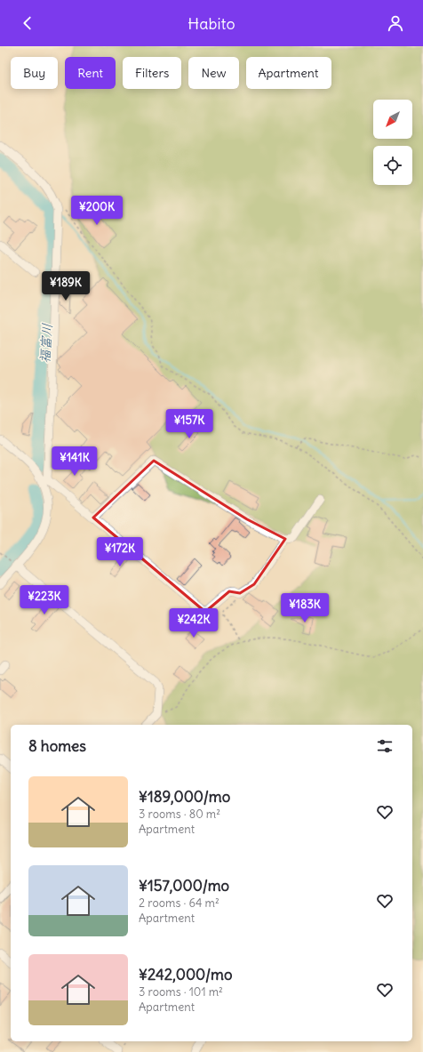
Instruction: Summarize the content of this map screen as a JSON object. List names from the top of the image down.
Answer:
{
  "water": ["福富川"],
  "north": "bottom left",
  "page": {
    "header": "Habito",
    "chip": [
      "Buy",
      "Rent",
      "Filters",
      "New",
      "Apartment"
    ],
    "price": [
      "¥200K",
      "¥189K",
      "¥157K",
      "¥141K",
      "¥172K",
      "¥223K",
      "¥183K",
      "¥242K"
    ],
    "heading": "8 homes",
    "list": [
      {
        "name": "¥189,000/mo",
        "note": "3 rooms · 80 m² · Apartment"
      },
      {
        "name": "¥157,000/mo",
        "note": "2 rooms · 64 m² · Apartment"
      },
      {
        "name": "¥242,000/mo",
        "note": "3 rooms · 101 m² · Apartment"
      }
    ]
  }
}
